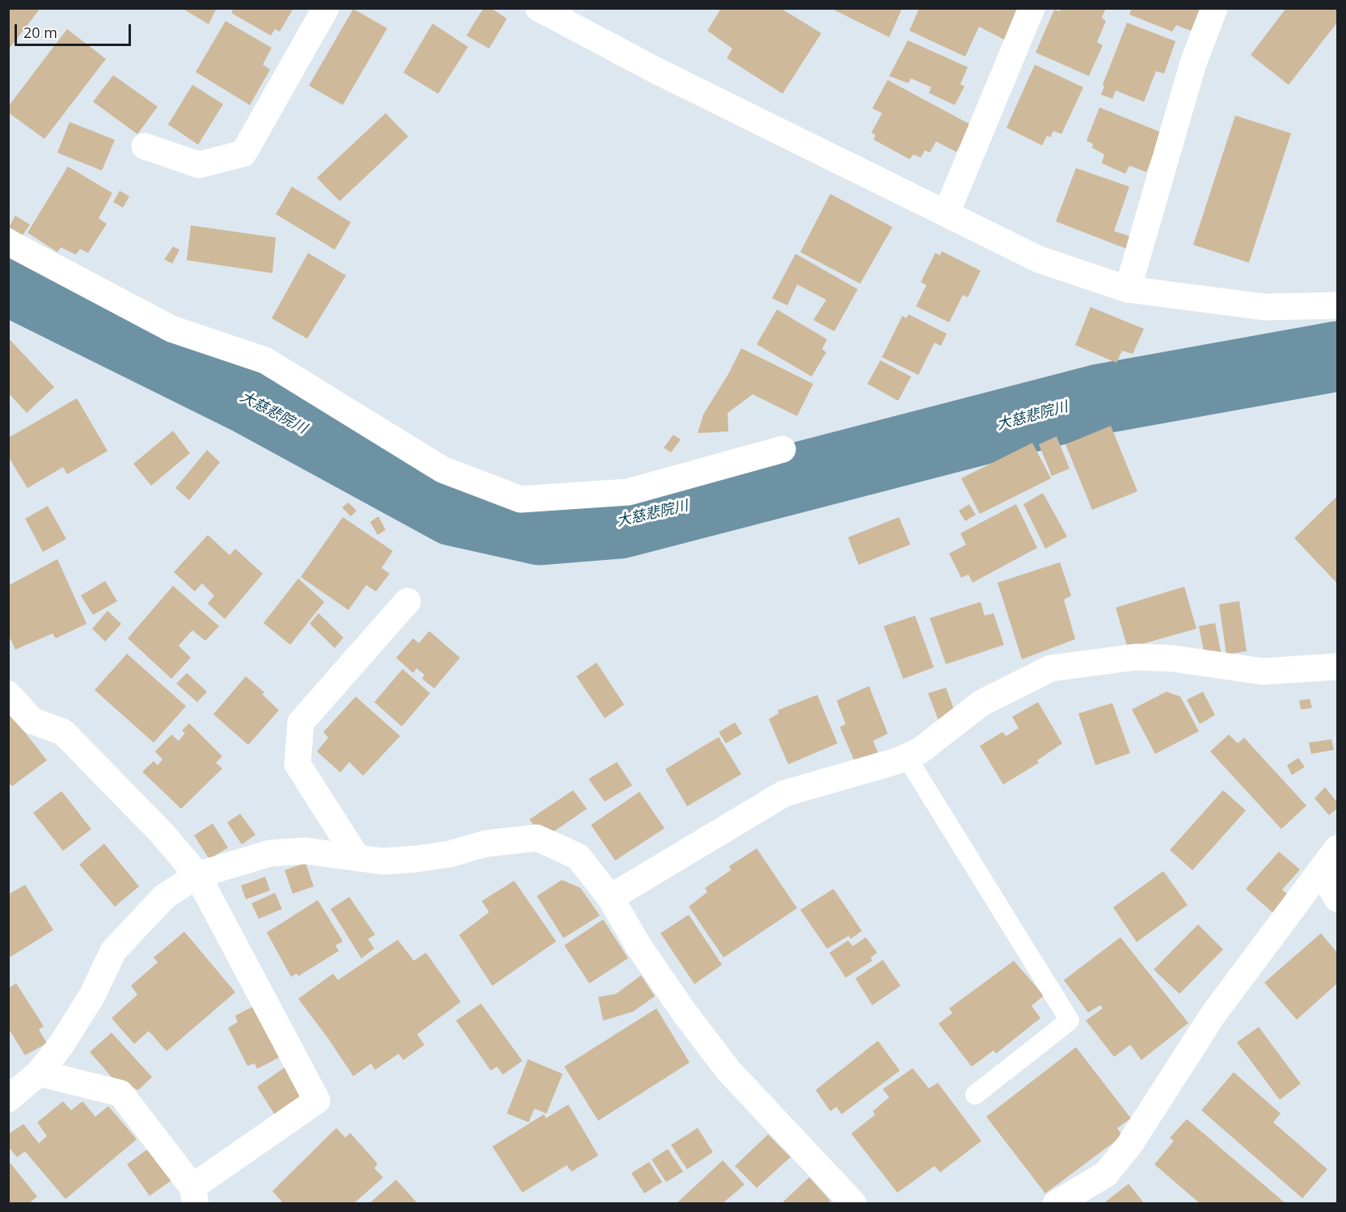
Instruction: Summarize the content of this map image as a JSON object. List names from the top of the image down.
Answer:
{
  "water": ["大慈悲院川"],
  "scale_bar": "20 m"
}
